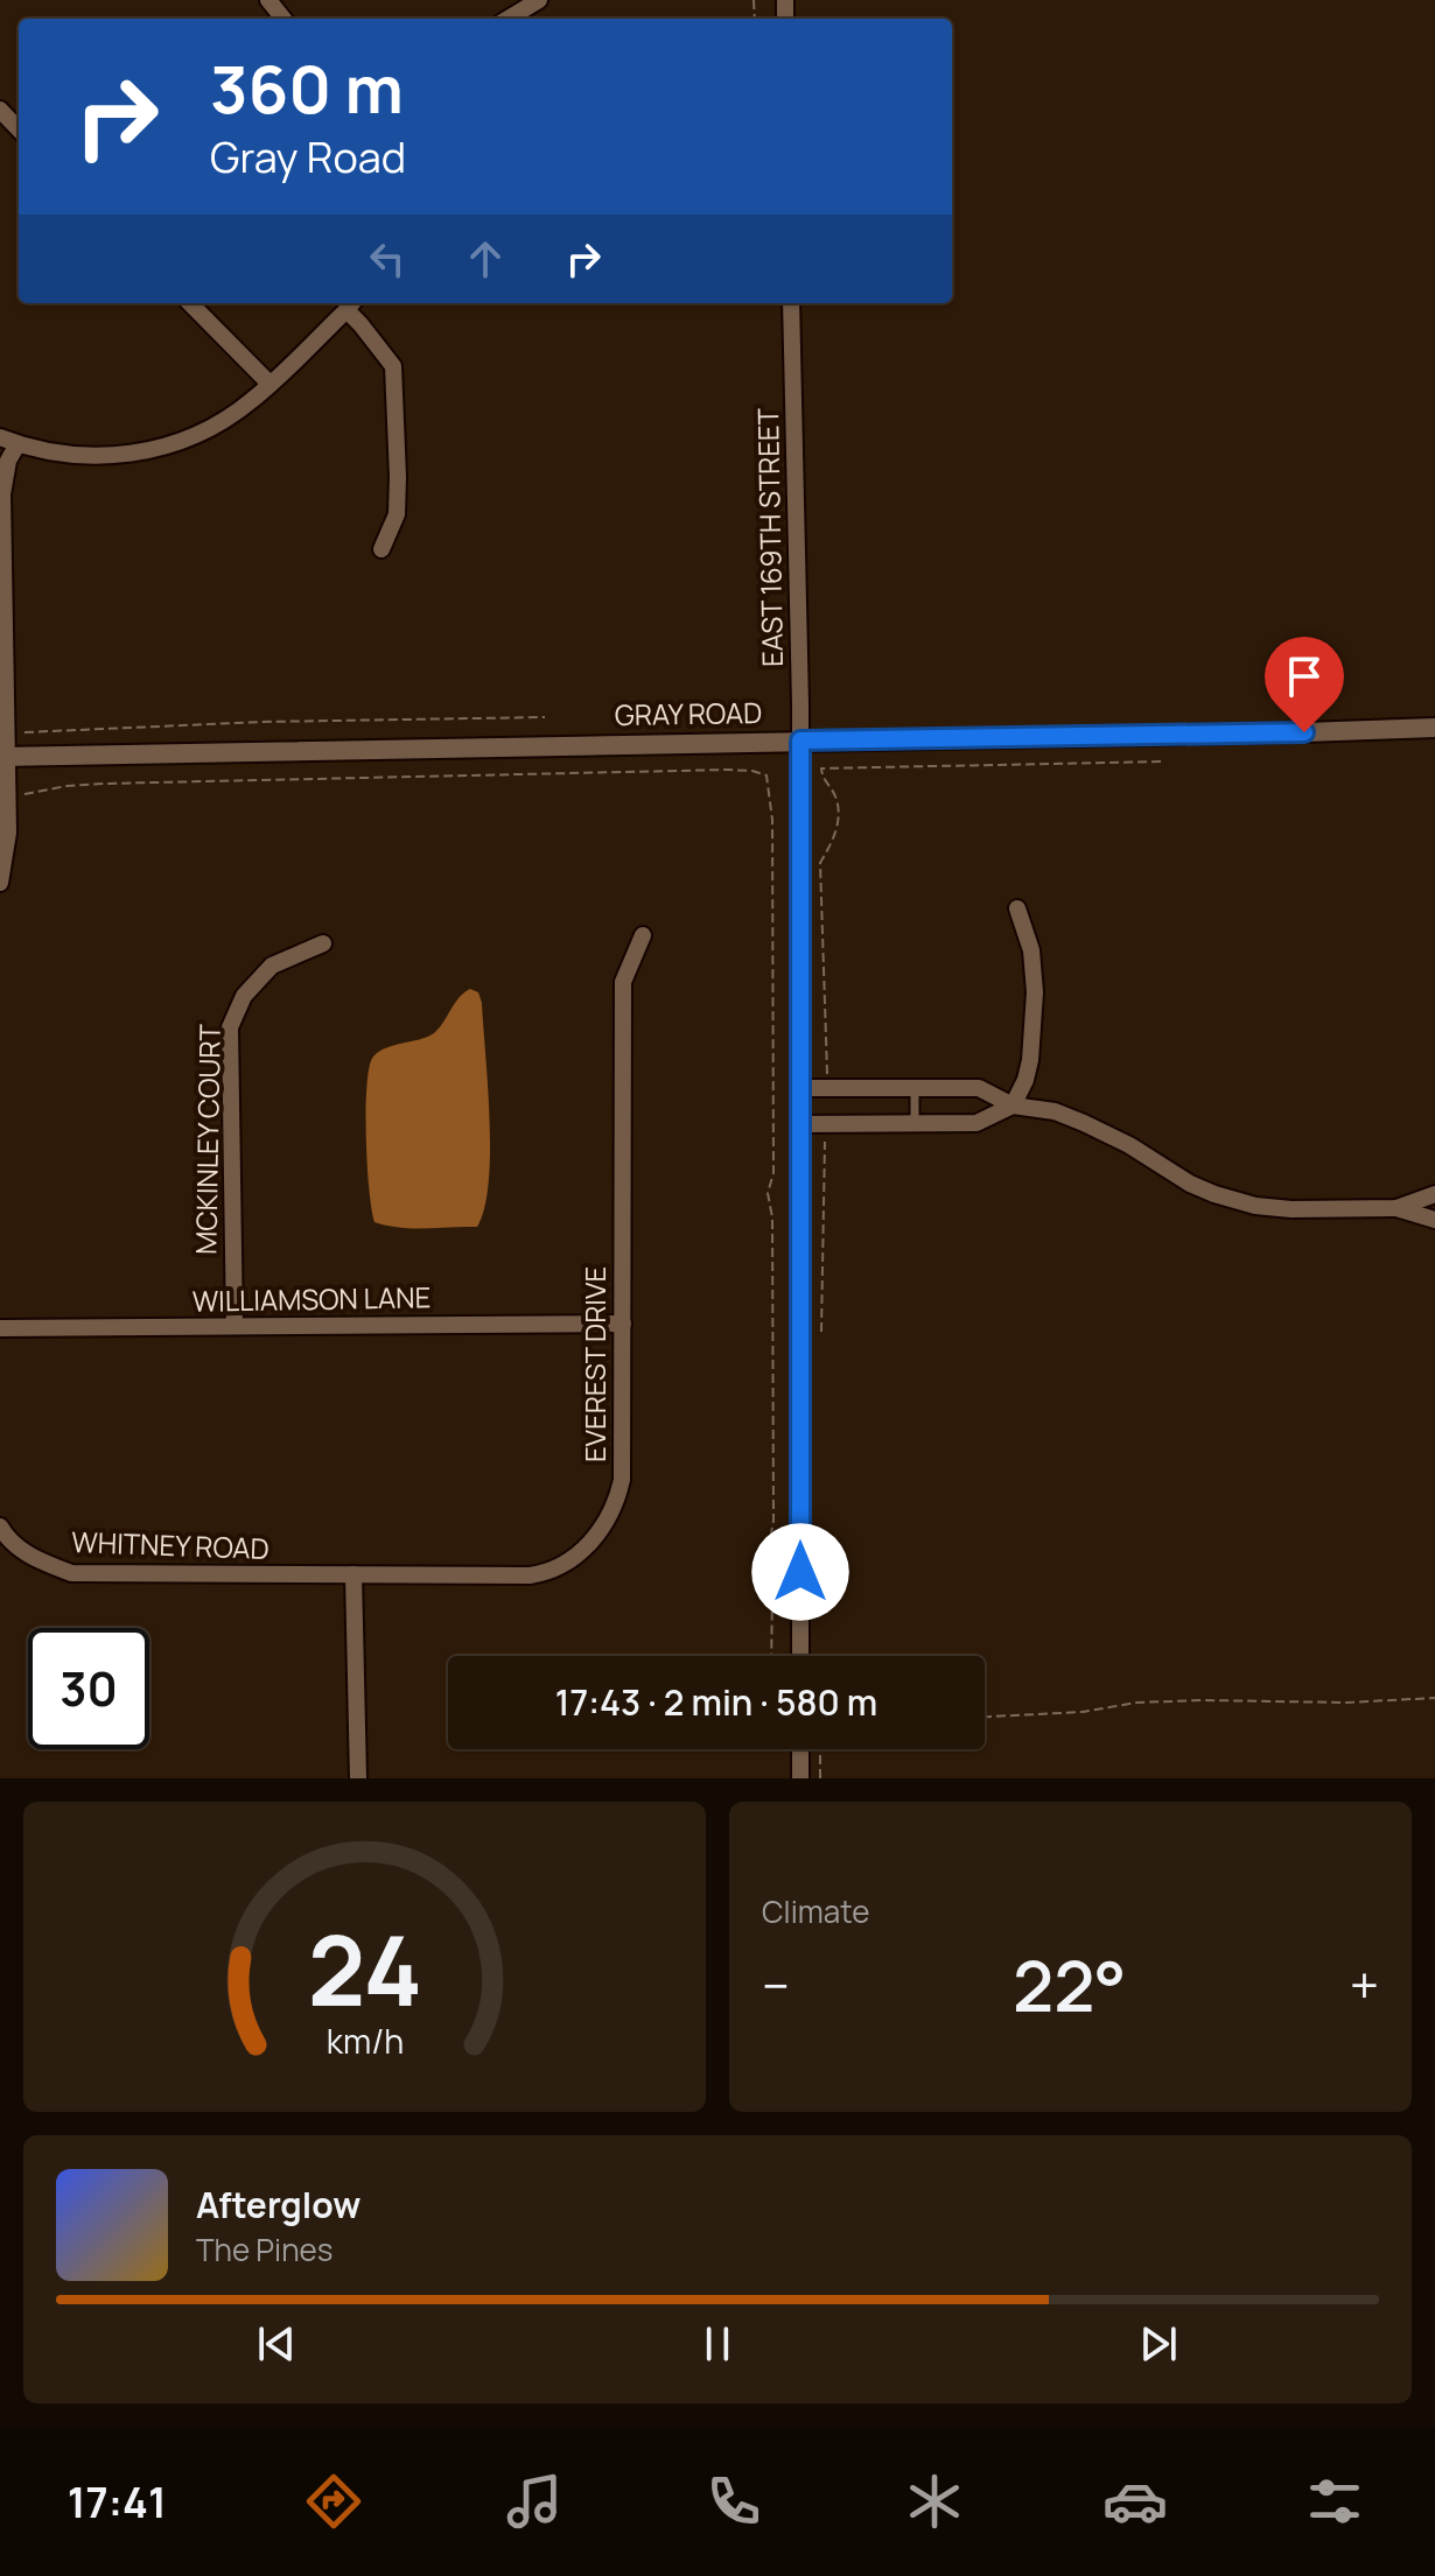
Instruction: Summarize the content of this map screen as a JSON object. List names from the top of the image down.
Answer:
{
  "streets": {
    "street": [
      "EAST 169TH STREET",
      "GRAY ROAD",
      "MCKINLEY COURT",
      "WILLIAMSON LANE",
      "EVEREST DRIVE",
      "WHITNEY ROAD"
    ]
  },
  "crossings": [
    ["EAST 169TH STREET", "GRAY ROAD"],
    ["MCKINLEY COURT", "WILLIAMSON LANE"],
    ["WILLIAMSON LANE", "EVEREST DRIVE"],
    ["EVEREST DRIVE", "WHITNEY ROAD"]
  ],
  "page": {
    "turn": ["360 m", "Gray Road"],
    "limit": "30",
    "trip": "17:43 · 2 min · 580 m",
    "tile": "Climate",
    "heat": ["−", "22°", "+"],
    "song": ["Afterglow", "The Pines"],
    "tabs": "17:41",
    "gauge": ["24", "km/h"]
  }
}
